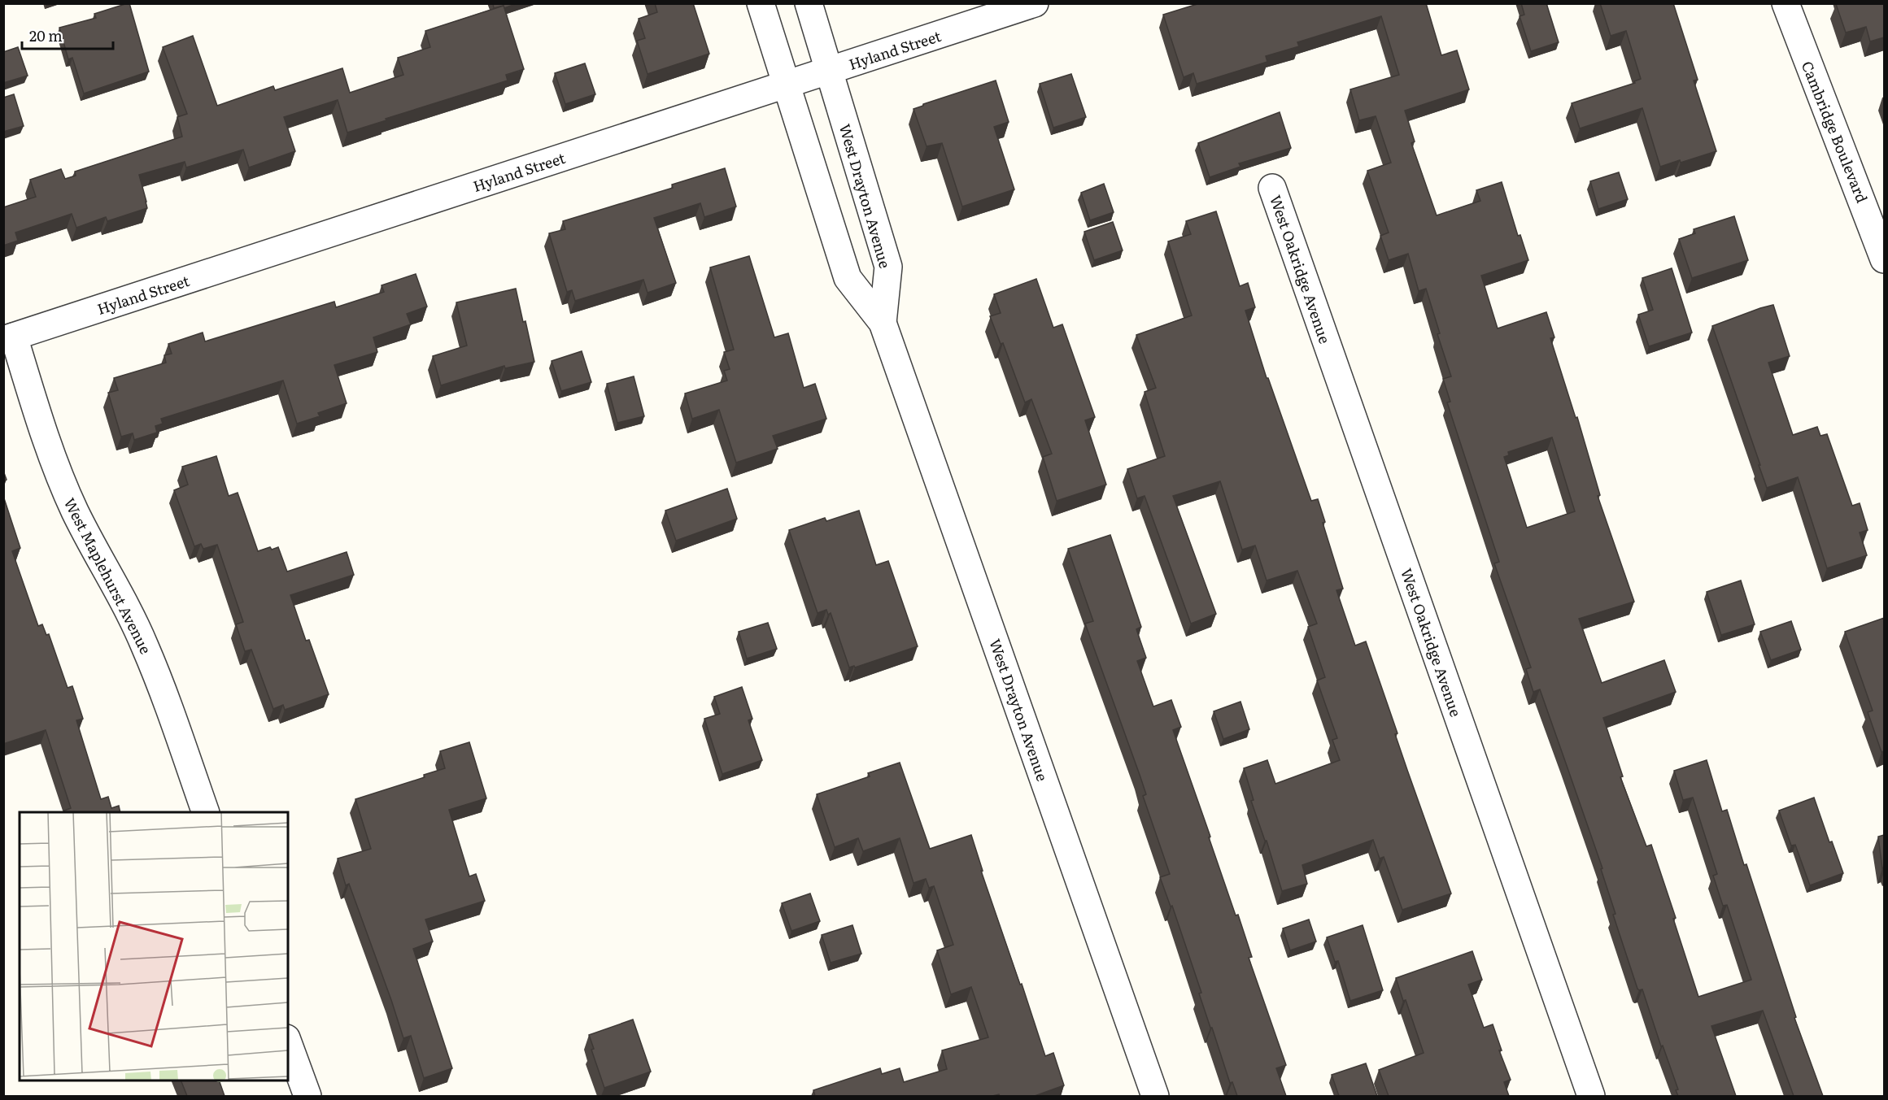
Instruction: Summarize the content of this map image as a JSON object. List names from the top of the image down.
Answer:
{
  "streets": {
    "street": [
      "Hyland Street",
      "Cambridge Boulevard",
      "West Drayton Avenue",
      "West Oakridge Avenue",
      "West Maplehurst Avenue"
    ]
  },
  "crossings": [
    ["Hyland Street", "West Drayton Avenue"],
    ["Hyland Street", "West Maplehurst Avenue"]
  ],
  "scale_bar": "20 m"
}
